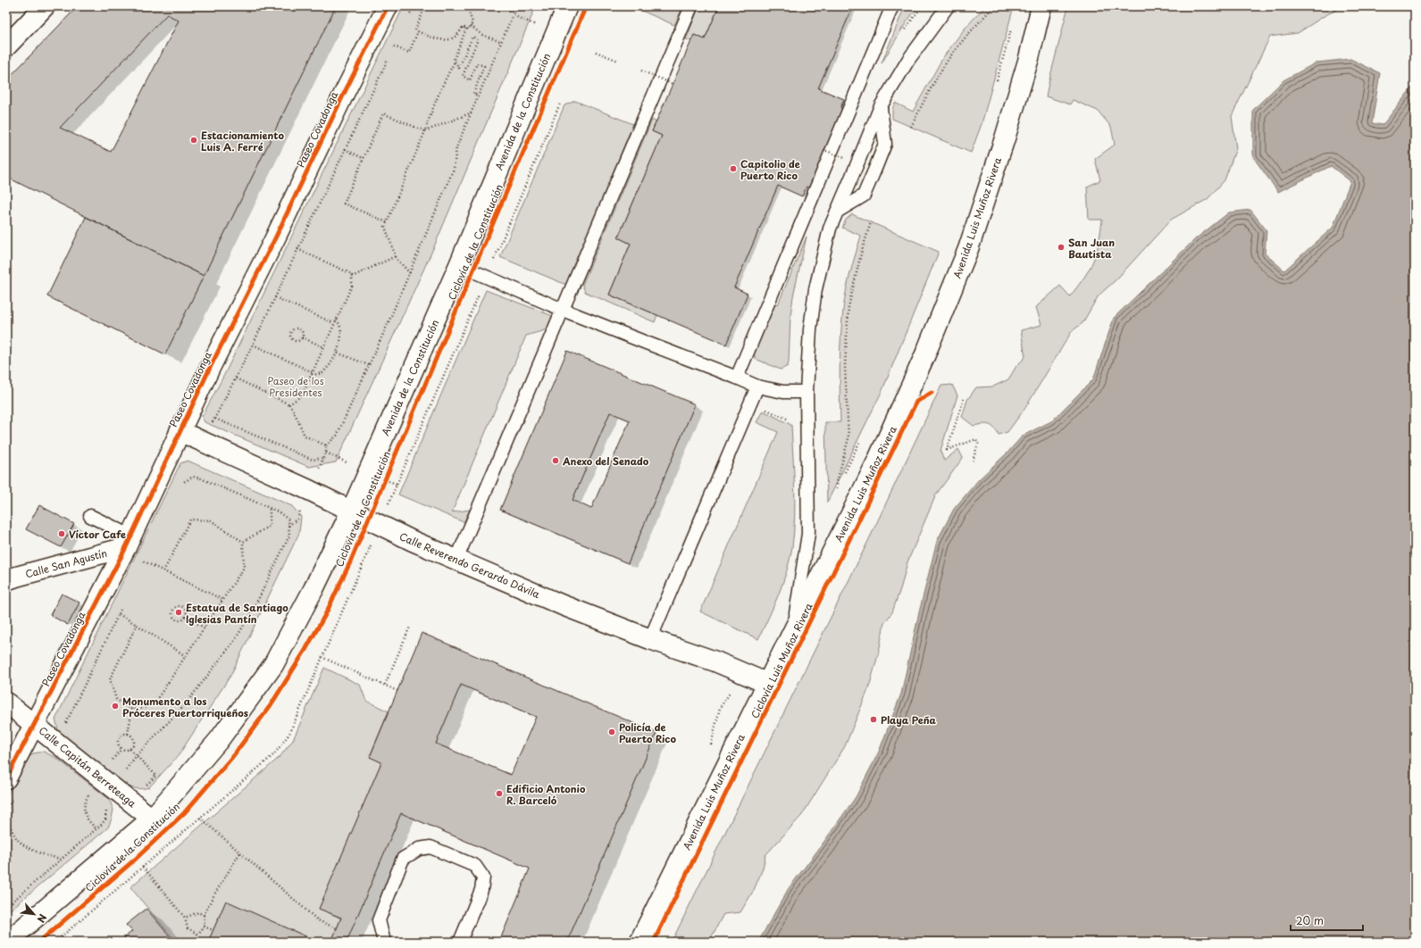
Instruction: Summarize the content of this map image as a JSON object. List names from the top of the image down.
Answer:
{
  "streets": {
    "main road": [
      "Avenida de la Constitución",
      "Paseo Covadonga",
      "Avenida Luis Muñoz Rivera",
      "Calle San Agustín",
      "Calle Reverendo Gerardo Dávila",
      "Calle Capitán Berreteaga"
    ],
    "cycle path": ["Ciclovía de la Constitución", "Ciclovía Luis Muñoz Rivera"]
  },
  "crossings": [
    ["Avenida de la Constitución", "Calle Reverendo Gerardo Dávila"],
    ["Avenida de la Constitución", "Calle Capitán Berreteaga"],
    ["Paseo Covadonga", "Calle San Agustín"],
    ["Paseo Covadonga", "Calle Reverendo Gerardo Dávila"],
    ["Paseo Covadonga", "Calle Capitán Berreteaga"],
    ["Avenida Luis Muñoz Rivera", "Calle Reverendo Gerardo Dávila"]
  ],
  "parks": ["Paseo de los Presidentes"],
  "places": [
    "Estacionamiento Luis A. Ferré",
    "Capitolio de Puerto Rico",
    "San Juan Bautista",
    "Anexo del Senado",
    "Víctor Cafe",
    "Estatua de Santiago Iglesias Pantín",
    "Monumento a los Próceres Puertorriqueños",
    "Playa Peña",
    "Policía de Puerto Rico",
    "Edificio Antonio R. Barceló"
  ],
  "scale_bar": "20 m",
  "north": "bottom right"
}
